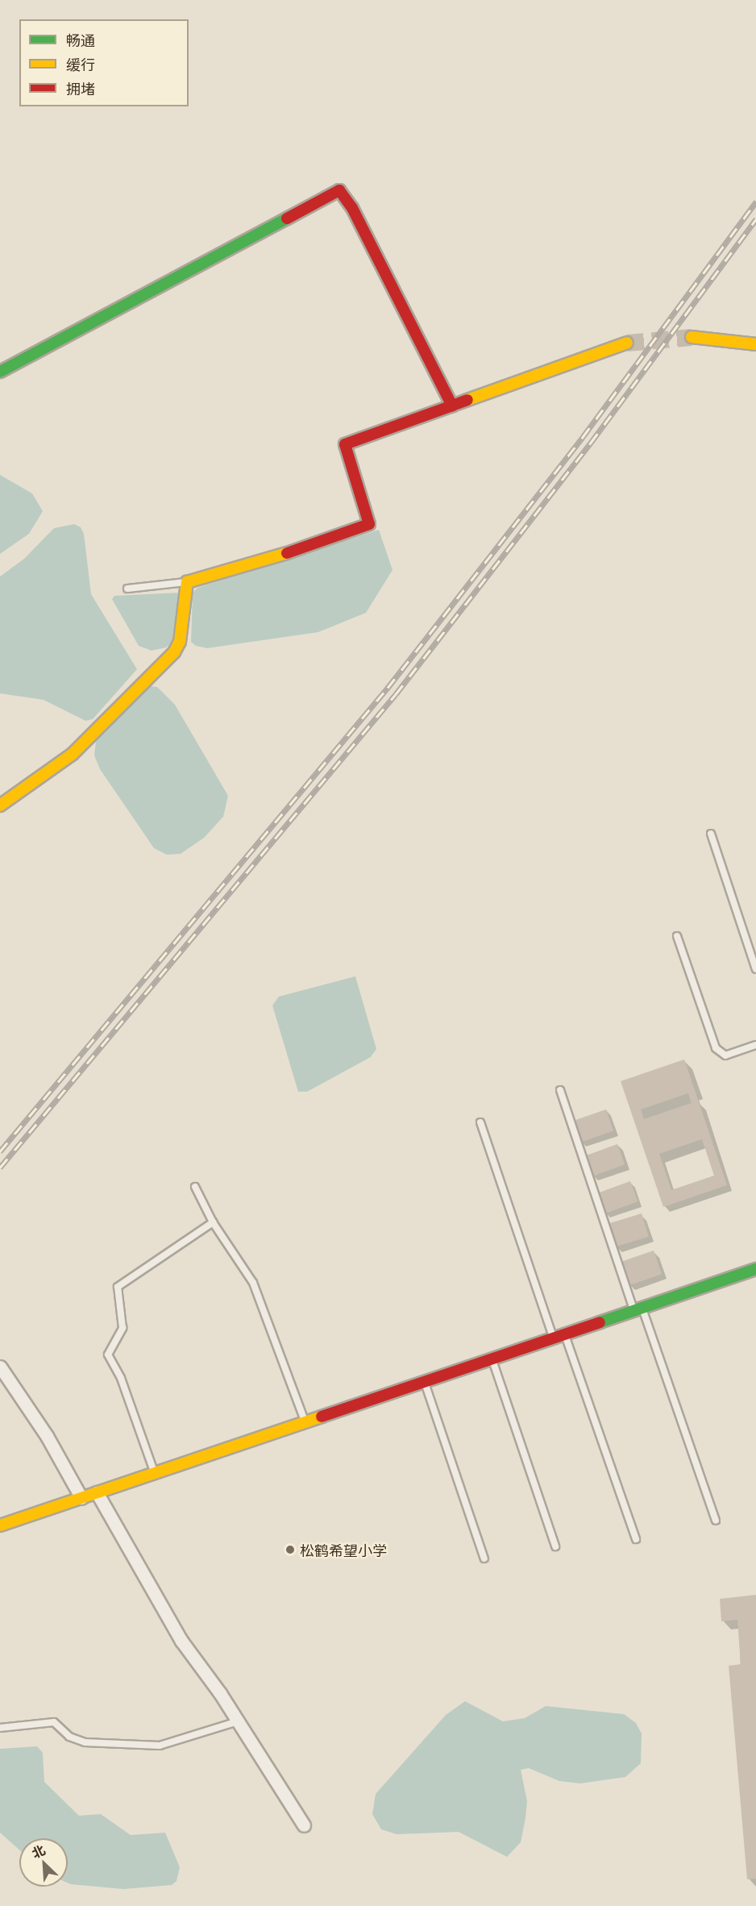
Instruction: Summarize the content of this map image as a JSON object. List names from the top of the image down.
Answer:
{
  "places": ["松鹤希望小学"],
  "legend": ["畅通", "缓行", "拥堵"],
  "north": "top left"
}
